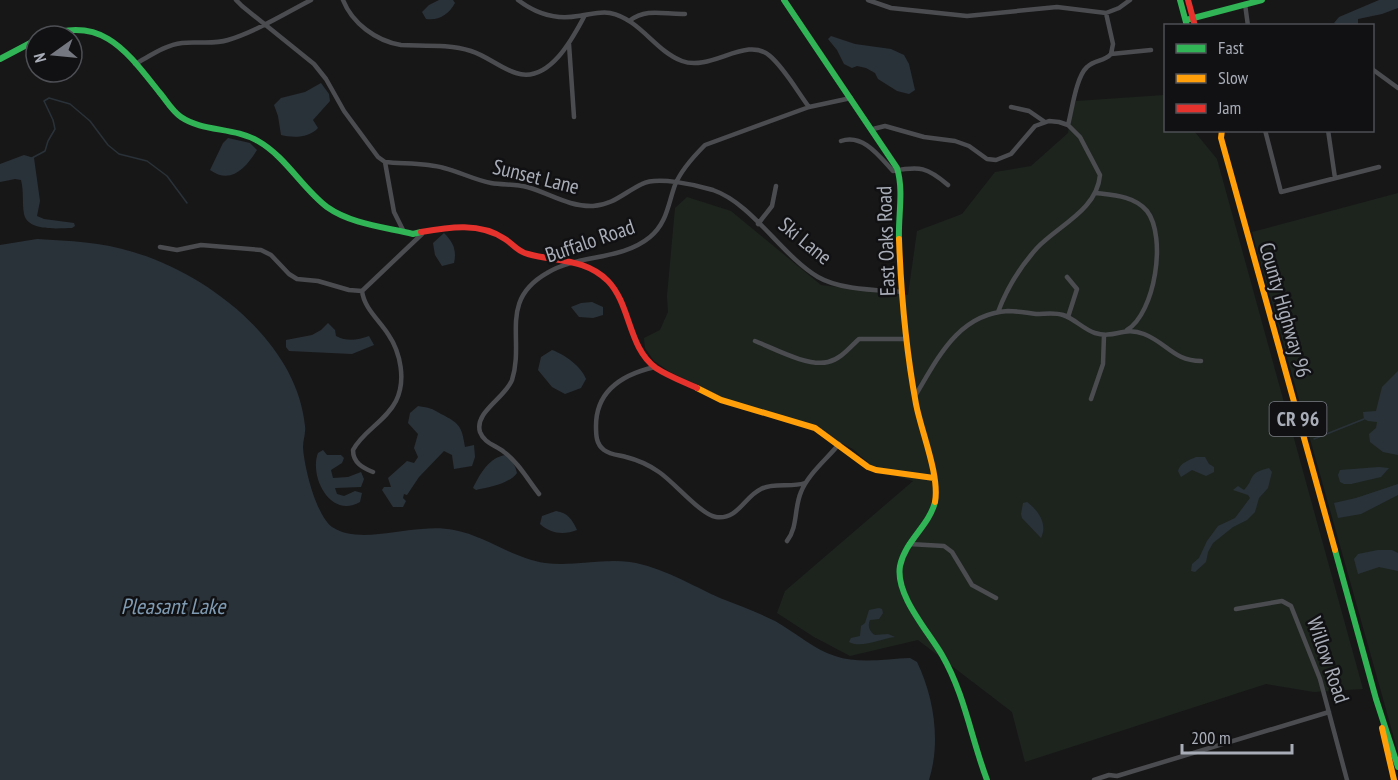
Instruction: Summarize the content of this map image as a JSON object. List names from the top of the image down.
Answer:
{
  "streets": {
    "street": [
      "Sunset Lane",
      "Buffalo Road",
      "Ski Lane",
      "East Oaks Road",
      "County Highway 96",
      "CR 96",
      "Willow Road"
    ]
  },
  "crossings": [
    ["Sunset Lane", "Buffalo Road"],
    ["Sunset Lane", "Ski Lane"],
    ["Buffalo Road", "Ski Lane"],
    ["Buffalo Road", "East Oaks Road"],
    ["Ski Lane", "East Oaks Road"]
  ],
  "water": ["Pleasant Lake"],
  "legend": ["Fast", "Slow", "Jam"],
  "scale_bar": "200 m",
  "north": "left"
}
